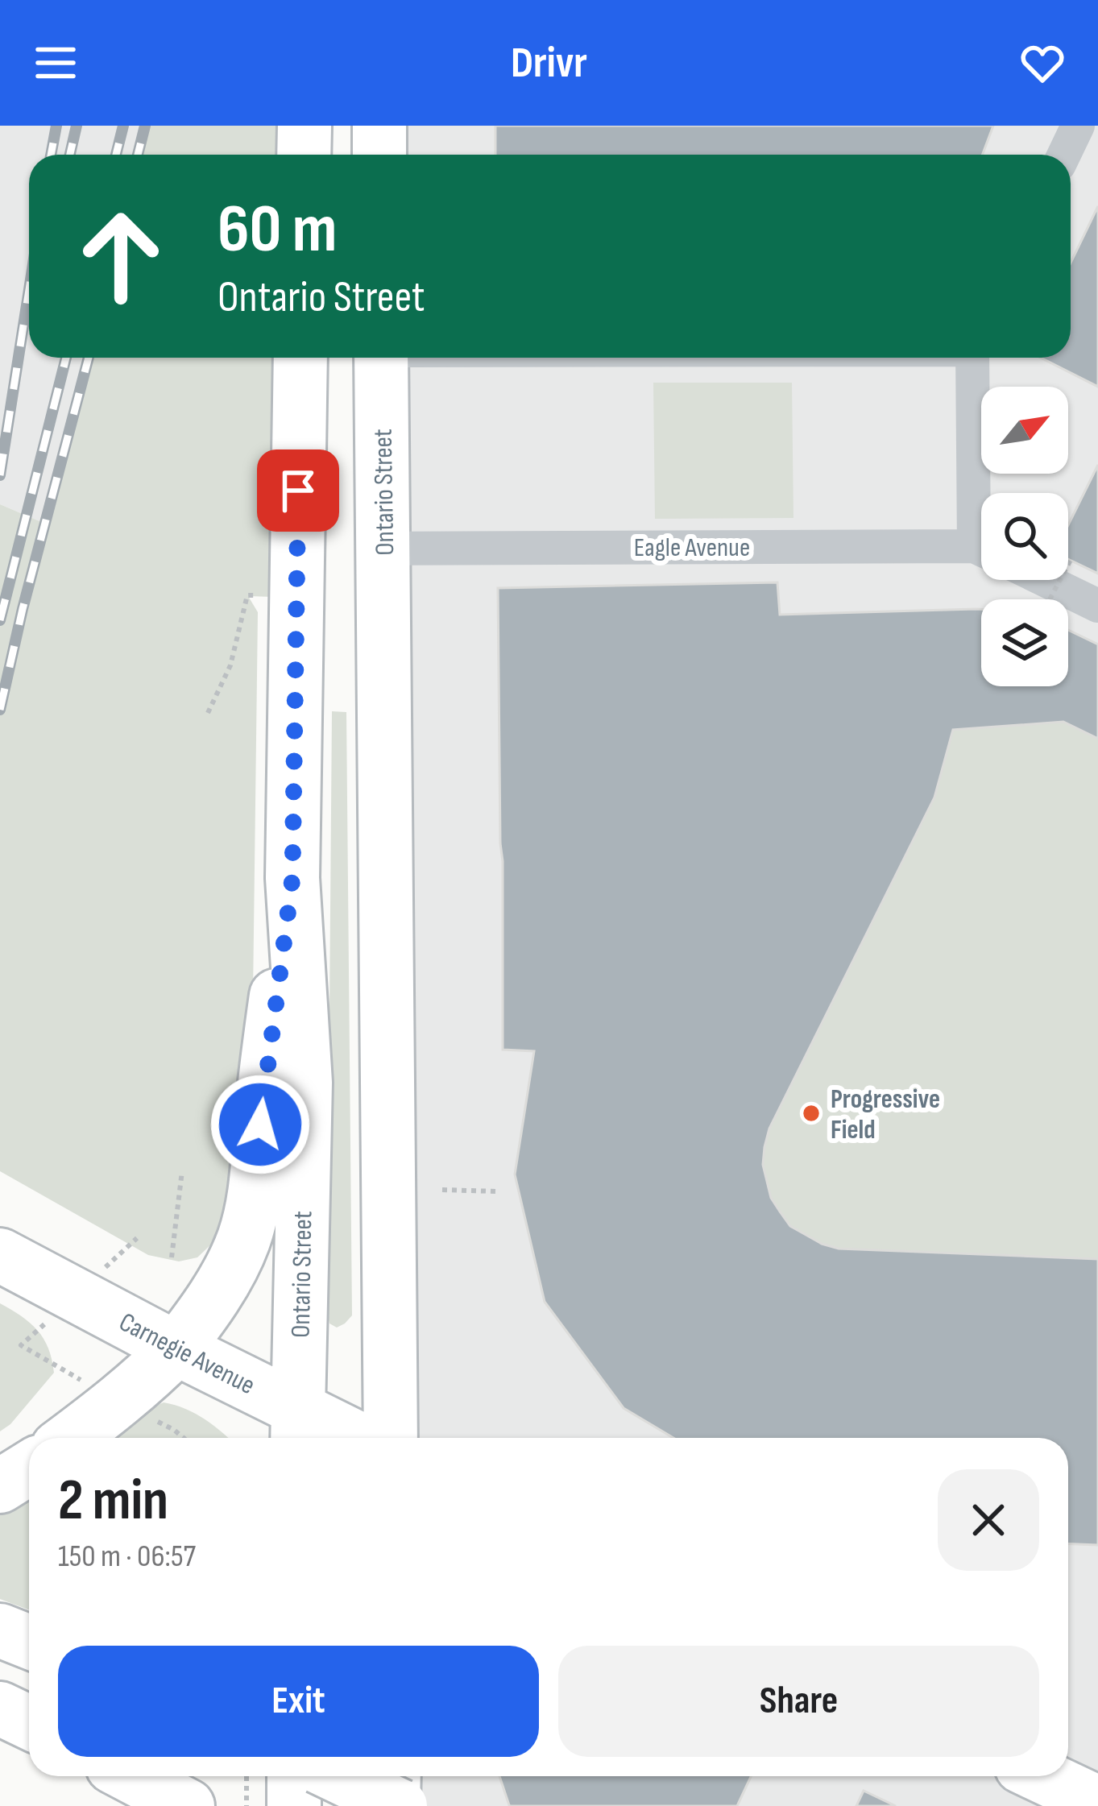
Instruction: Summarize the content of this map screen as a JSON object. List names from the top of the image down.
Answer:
{
  "streets": {
    "main road": ["Ontario Street", "Carnegie Avenue"],
    "street": ["Eagle Avenue"]
  },
  "crossings": [
    ["Ontario Street", "Eagle Avenue"],
    ["Ontario Street", "Carnegie Avenue"]
  ],
  "places": ["Progressive Field"],
  "north": "top right",
  "page": {
    "header": "Drivr",
    "turn": ["60 m", "Ontario Street"],
    "heading": ["2 min", "150 m · 06:57"],
    "buttons": ["Exit", "Share"]
  }
}
